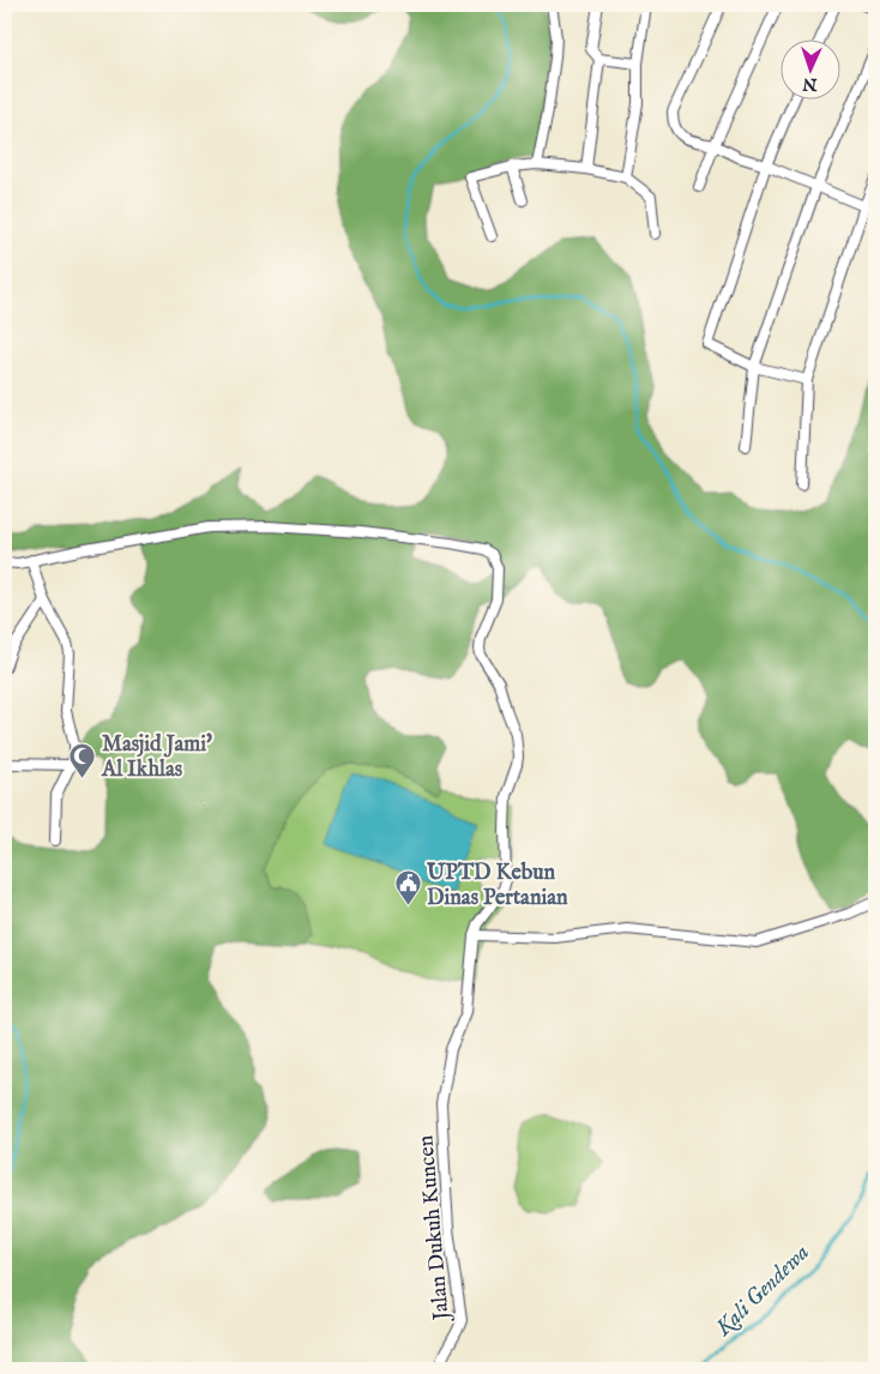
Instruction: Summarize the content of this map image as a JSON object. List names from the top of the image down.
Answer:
{
  "streets": {
    "street": ["Jalan Dukuh Kuncen"]
  },
  "water": ["Kali Gendewa"],
  "places": {
    "mosque": ["Masjid Jami' Al Ikhlas"],
    "public building": ["UPTD Kebun Dinas Pertanian"]
  },
  "north": "bottom"
}
